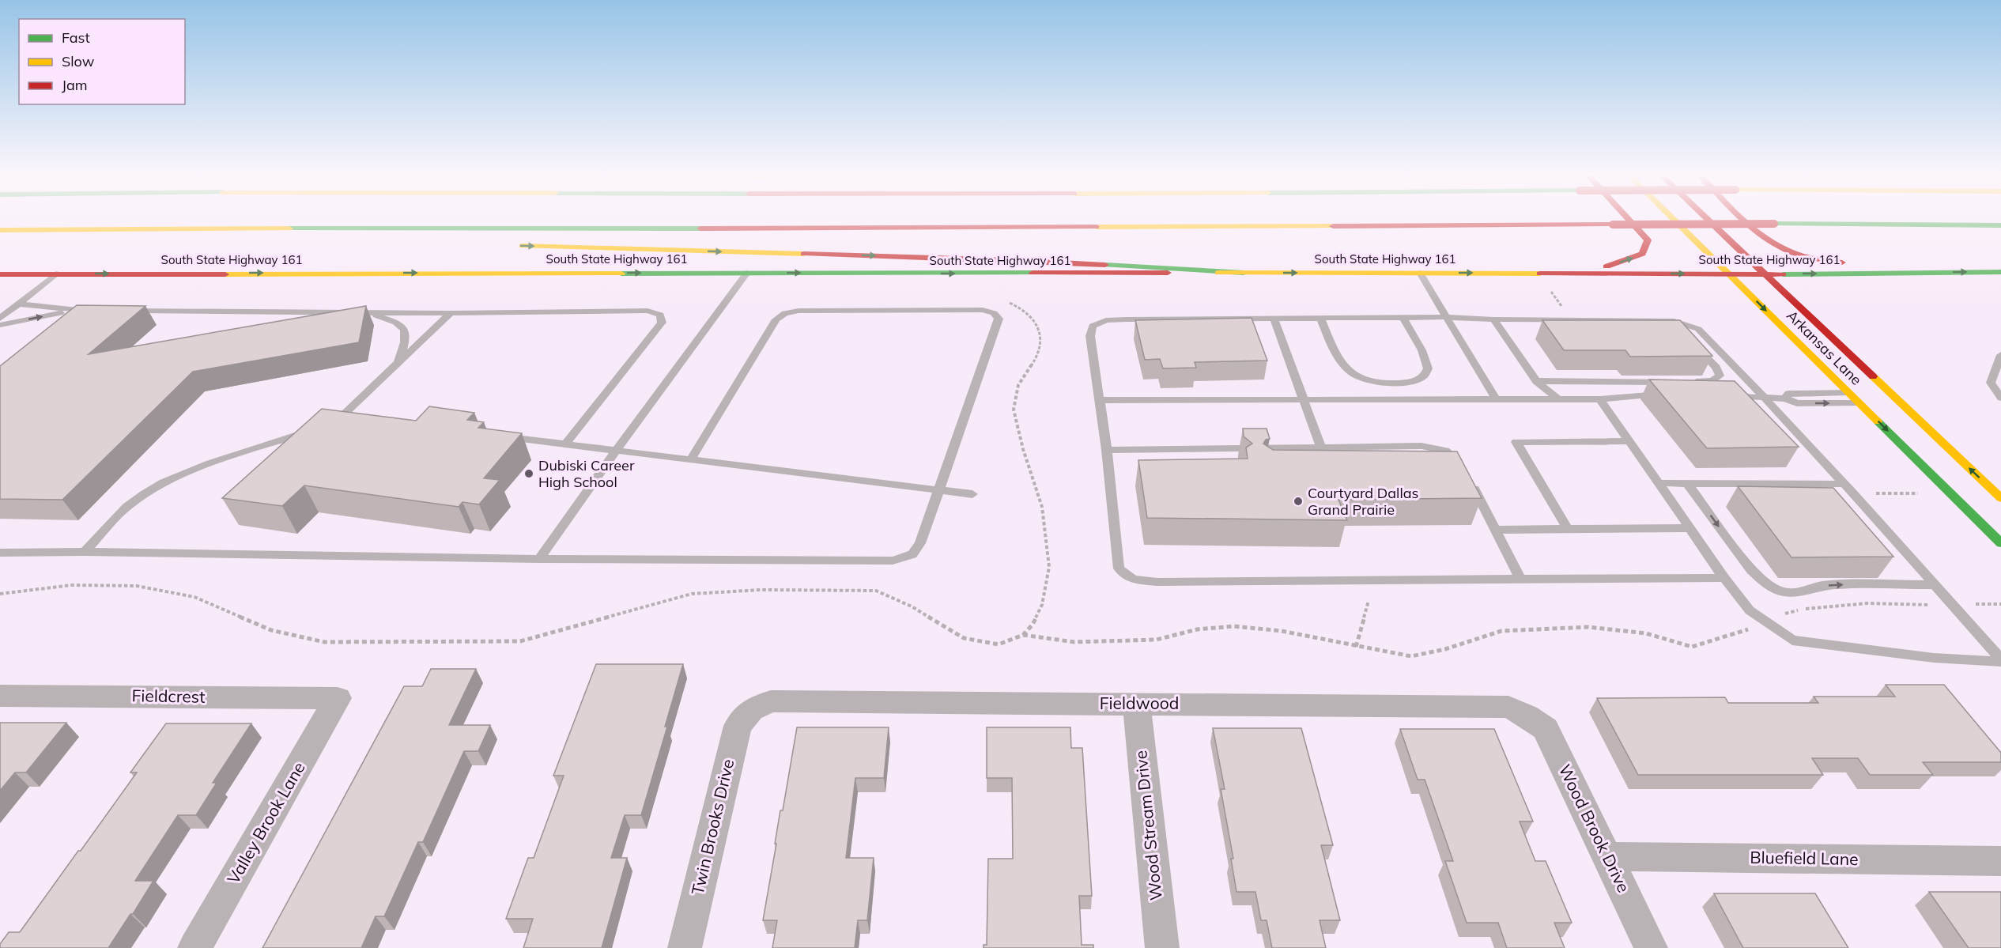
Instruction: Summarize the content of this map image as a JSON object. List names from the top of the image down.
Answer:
{
  "streets": {
    "main road": ["South State Highway 161", "Arkansas Lane"],
    "street": [
      "Fieldcrest",
      "Fieldwood",
      "Valley Brook Lane",
      "Wood Stream Drive",
      "Twin Brooks Drive",
      "Wood Brook Drive",
      "Bluefield Lane"
    ]
  },
  "crossings": [
    ["South State Highway 161", "Arkansas Lane"],
    ["Fieldcrest", "Valley Brook Lane"],
    ["Fieldwood", "Wood Stream Drive"],
    ["Fieldwood", "Twin Brooks Drive"],
    ["Fieldwood", "Wood Brook Drive"],
    ["Wood Brook Drive", "Bluefield Lane"]
  ],
  "places": ["Dubiski Career High School", "Courtyard Dallas Grand Prairie"],
  "legend": ["Fast", "Slow", "Jam"]
}
